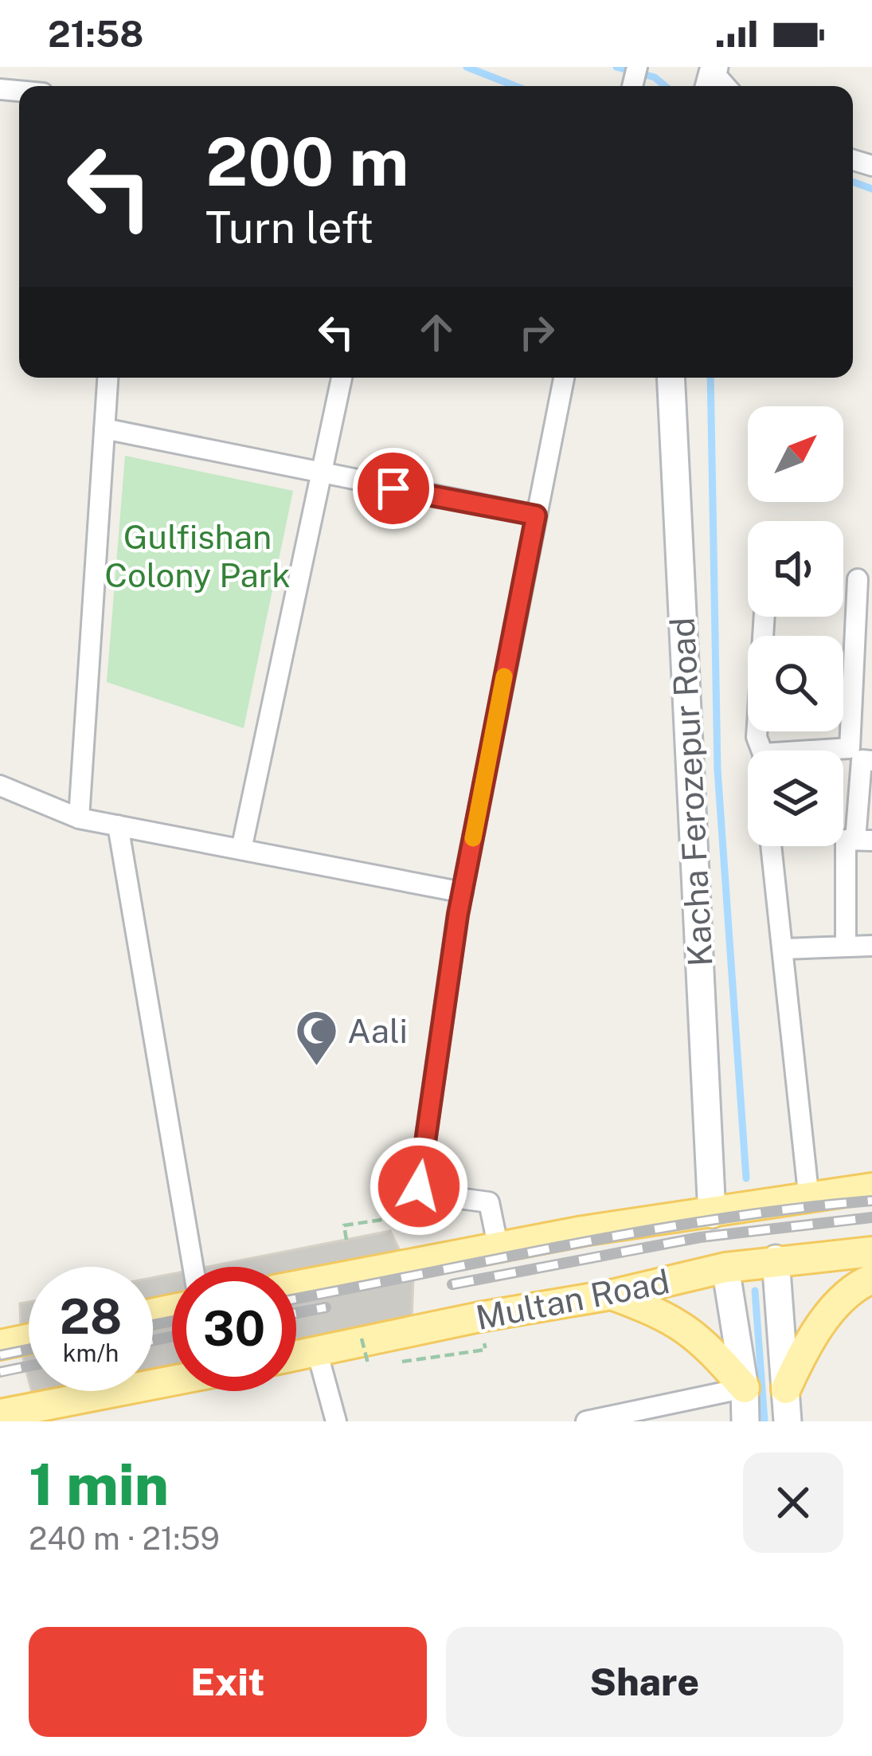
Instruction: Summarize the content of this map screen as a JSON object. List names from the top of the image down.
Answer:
{
  "streets": {
    "main road": ["Kacha Ferozepur Road", "Multan Road"]
  },
  "crossings": [
    ["Kacha Ferozepur Road", "Multan Road"]
  ],
  "parks": ["Gulfishan Colony Park"],
  "places": {
    "mosque": ["Aali"]
  },
  "north": "top right",
  "page": {
    "status": "21:58",
    "turn": ["200 m", "Turn left"],
    "speed": "28 km/h",
    "limit": "30",
    "heading": ["1 min", "240 m · 21:59"],
    "buttons": ["Exit", "Share"]
  }
}
